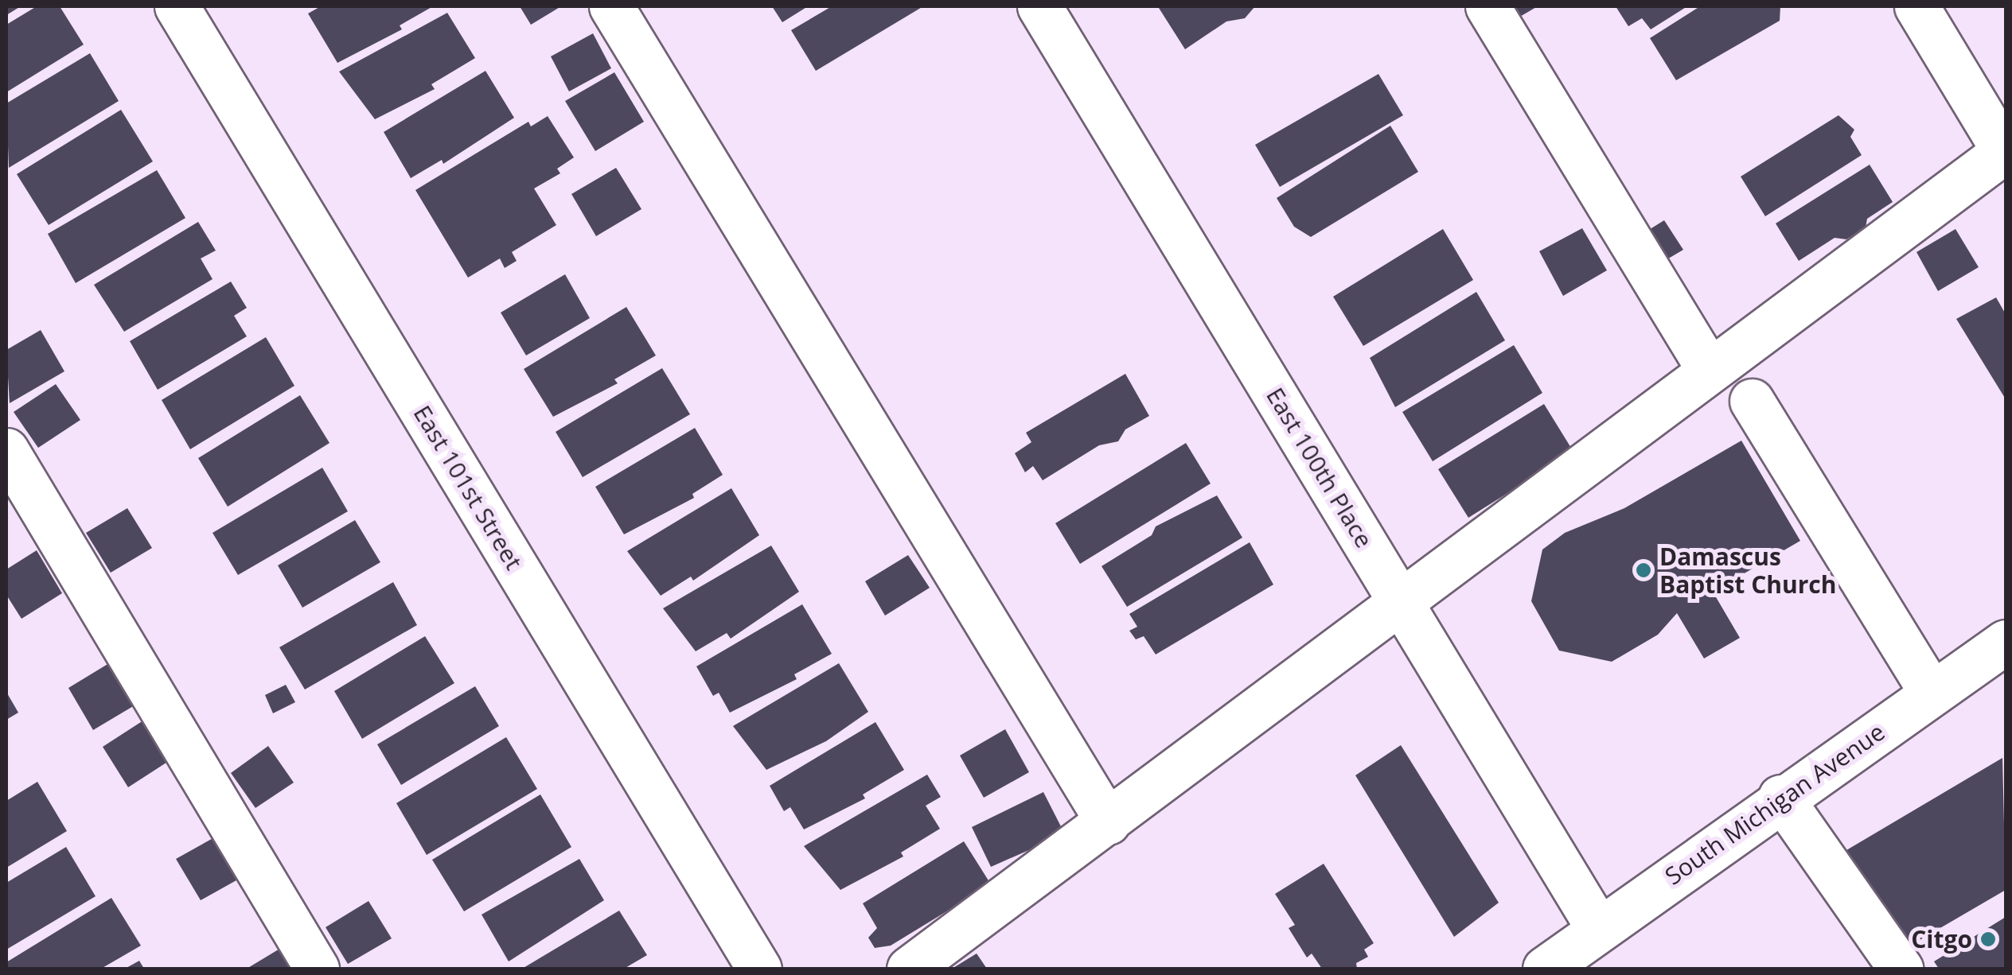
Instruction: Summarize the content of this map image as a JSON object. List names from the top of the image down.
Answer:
{
  "streets": {
    "street": ["East 100th Place", "East 101st Street", "South Michigan Avenue"]
  },
  "crossings": [
    ["East 100th Place", "South Michigan Avenue"]
  ],
  "places": ["Damascus Baptist Church", "Citgo"]
}
